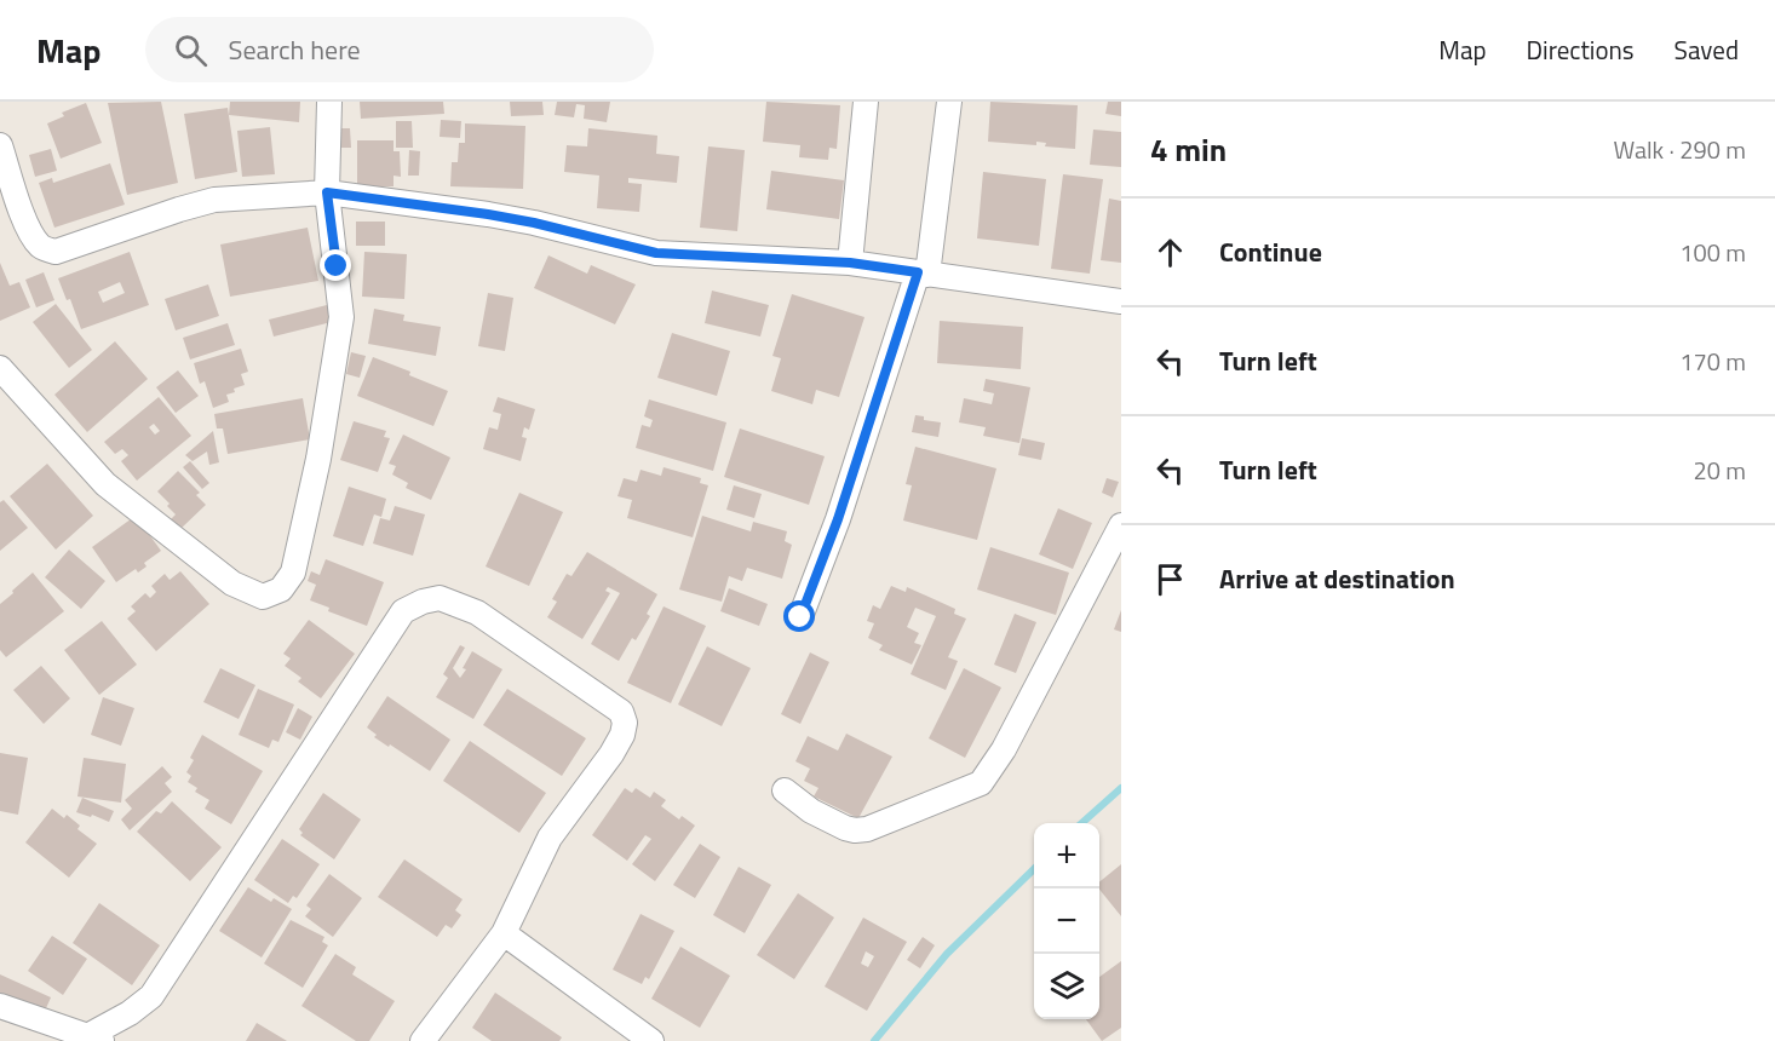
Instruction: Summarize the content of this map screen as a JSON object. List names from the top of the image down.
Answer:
{
  "page": {
    "header": "Map",
    "search": "Search here",
    "nav": ["Map", "Directions", "Saved"],
    "heading": ["4 min", "Walk · 290 m"],
    "list": [
      ["Continue", "100 m"],
      ["Turn left", "170 m"],
      ["Turn left", "20 m"],
      "Arrive at destination"
    ],
    "map_buttons": ["+", "−"]
  }
}
